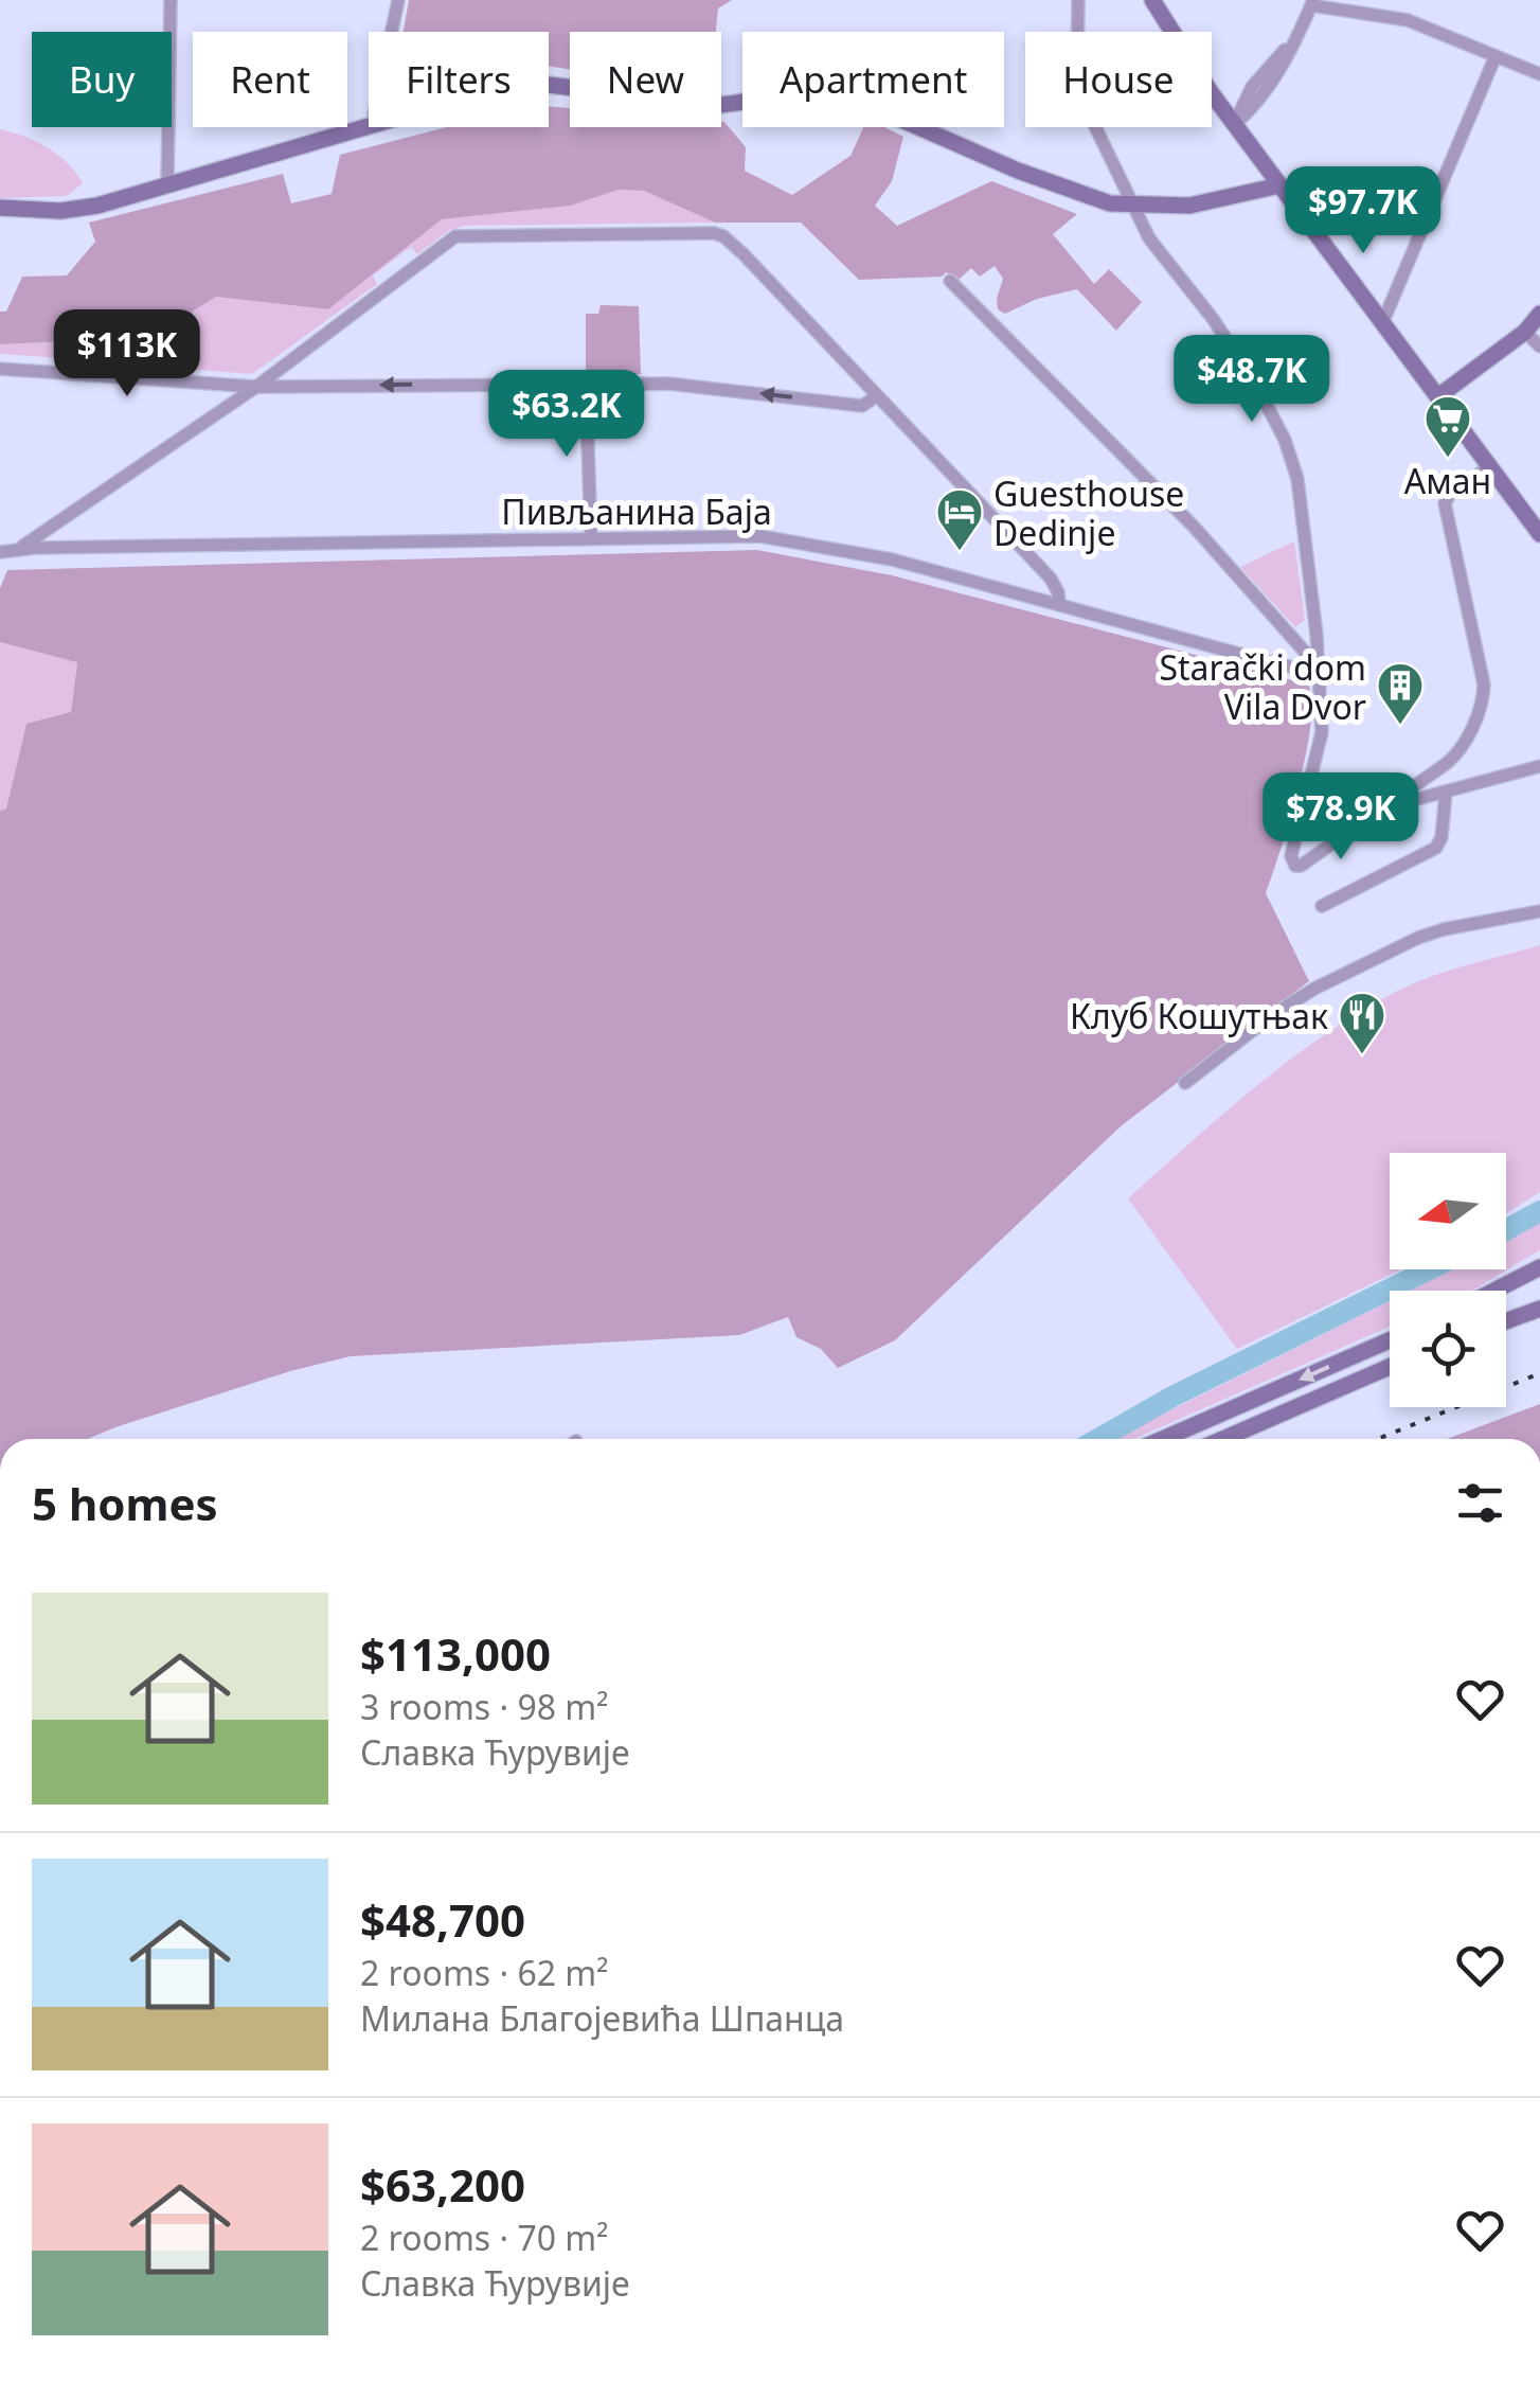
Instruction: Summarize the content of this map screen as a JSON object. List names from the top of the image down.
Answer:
{
  "streets": {
    "street": ["Пивљанина Баја"]
  },
  "places": {
    "supermarket": ["Аман"],
    "hotel": ["Guesthouse Dedinje"],
    "building": ["Starački dom Vila Dvor"],
    "restaurant": ["Клуб Кошутњак"]
  },
  "north": "left",
  "page": {
    "chip": [
      "Buy",
      "Rent",
      "Filters",
      "New",
      "Apartment",
      "House"
    ],
    "price": [
      "$97.7K",
      "$113K",
      "$48.7K",
      "$63.2K",
      "$78.9K"
    ],
    "heading": "5 homes",
    "list": [
      {
        "name": "$113,000",
        "note": "3 rooms · 98 m² · Славка Ћурувије"
      },
      {
        "name": "$48,700",
        "note": "2 rooms · 62 m² · Милана Благојевића Шпанца"
      },
      {
        "name": "$63,200",
        "note": "2 rooms · 70 m² · Славка Ћурувије"
      }
    ]
  }
}
